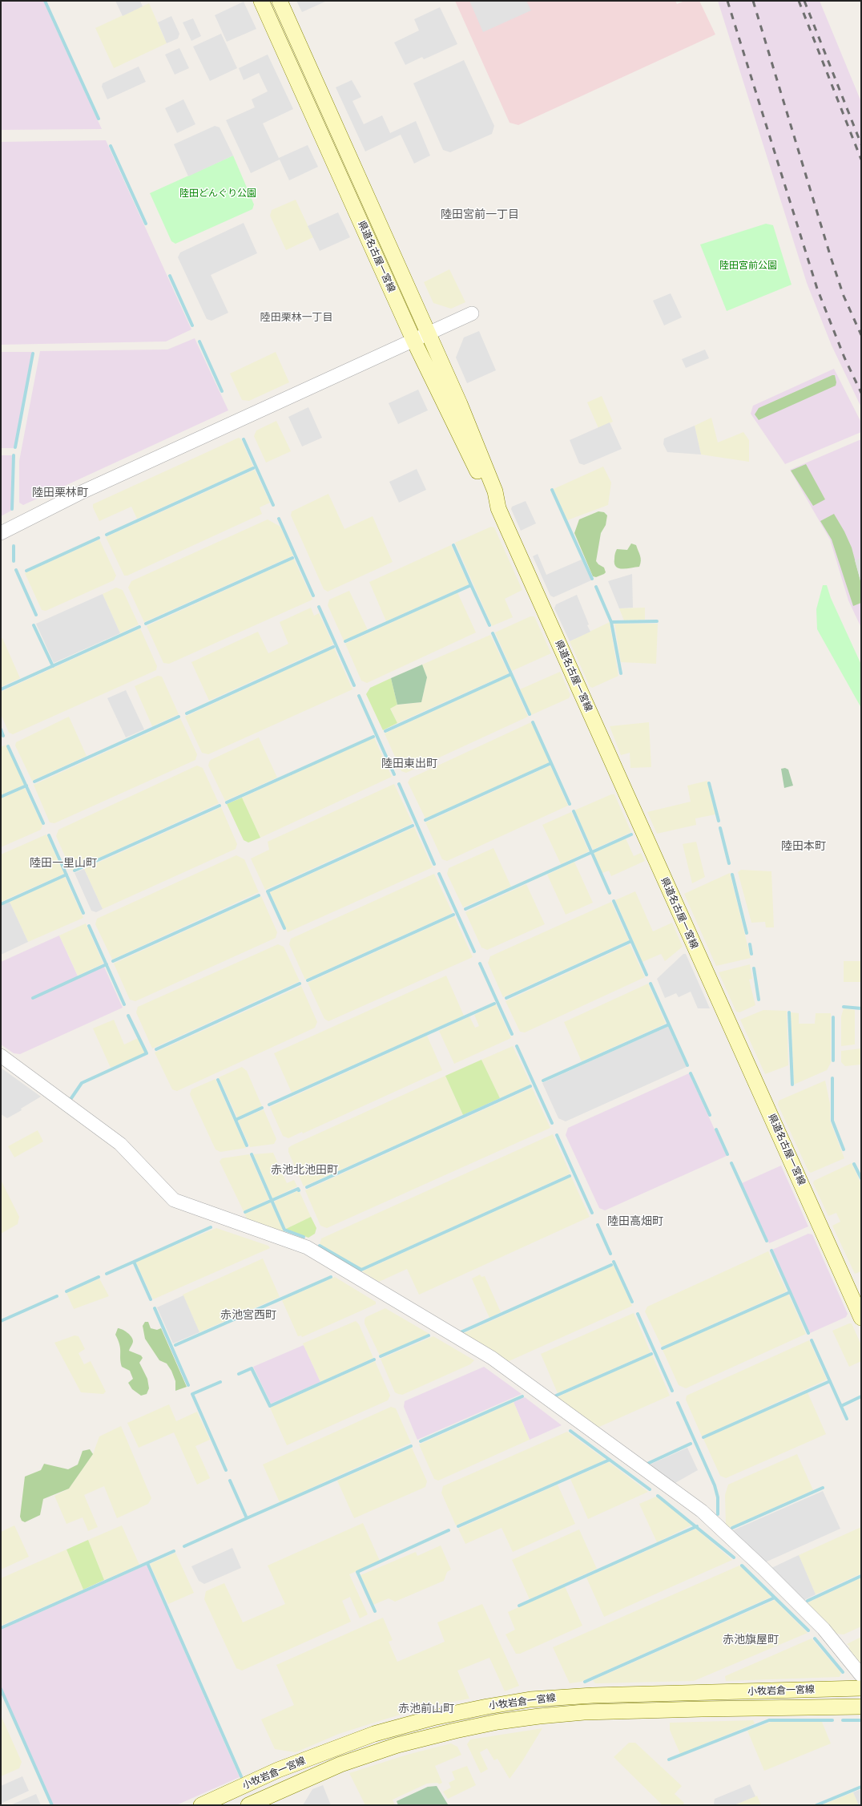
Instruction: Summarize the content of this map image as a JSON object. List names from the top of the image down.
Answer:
{
  "streets": {
    "main road": ["県道名古屋一宮線", "小牧岩倉一宮線"]
  },
  "districts": [
    "陸田宮前一丁目",
    "陸田栗林一丁目",
    "陸田栗林町",
    "陸田東出町",
    "陸田本町",
    "陸田一里山町",
    "赤池北池田町",
    "陸田高畑町",
    "赤池宮西町",
    "赤池旗屋町",
    "赤池前山町"
  ],
  "parks": ["陸田どんぐり公園", "陸田宮前公園"]
}
